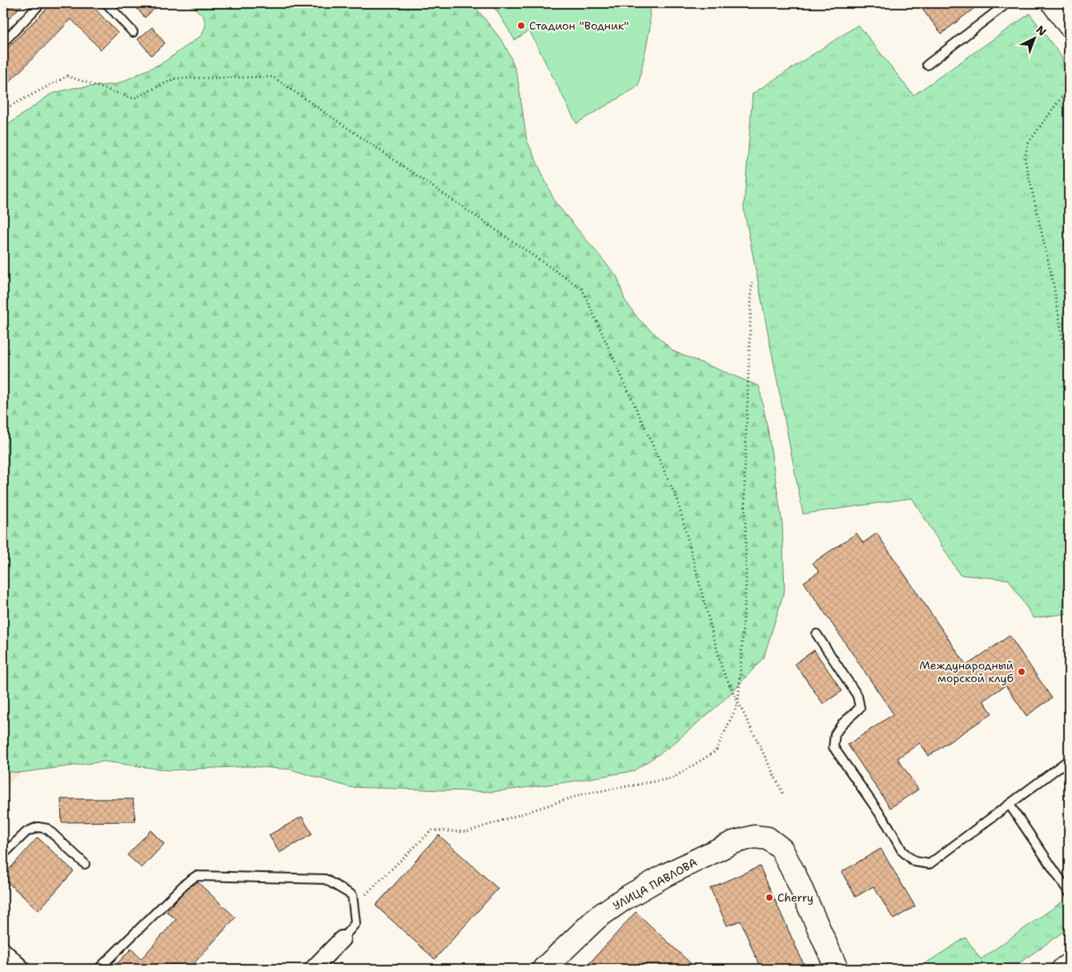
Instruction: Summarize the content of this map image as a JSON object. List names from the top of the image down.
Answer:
{
  "streets": {
    "street": ["УЛИЦА ПАВЛОВА"]
  },
  "places": ["Стадион \"Водник\"", "Международный морской клуб", "Cherry"],
  "north": "top right"
}
